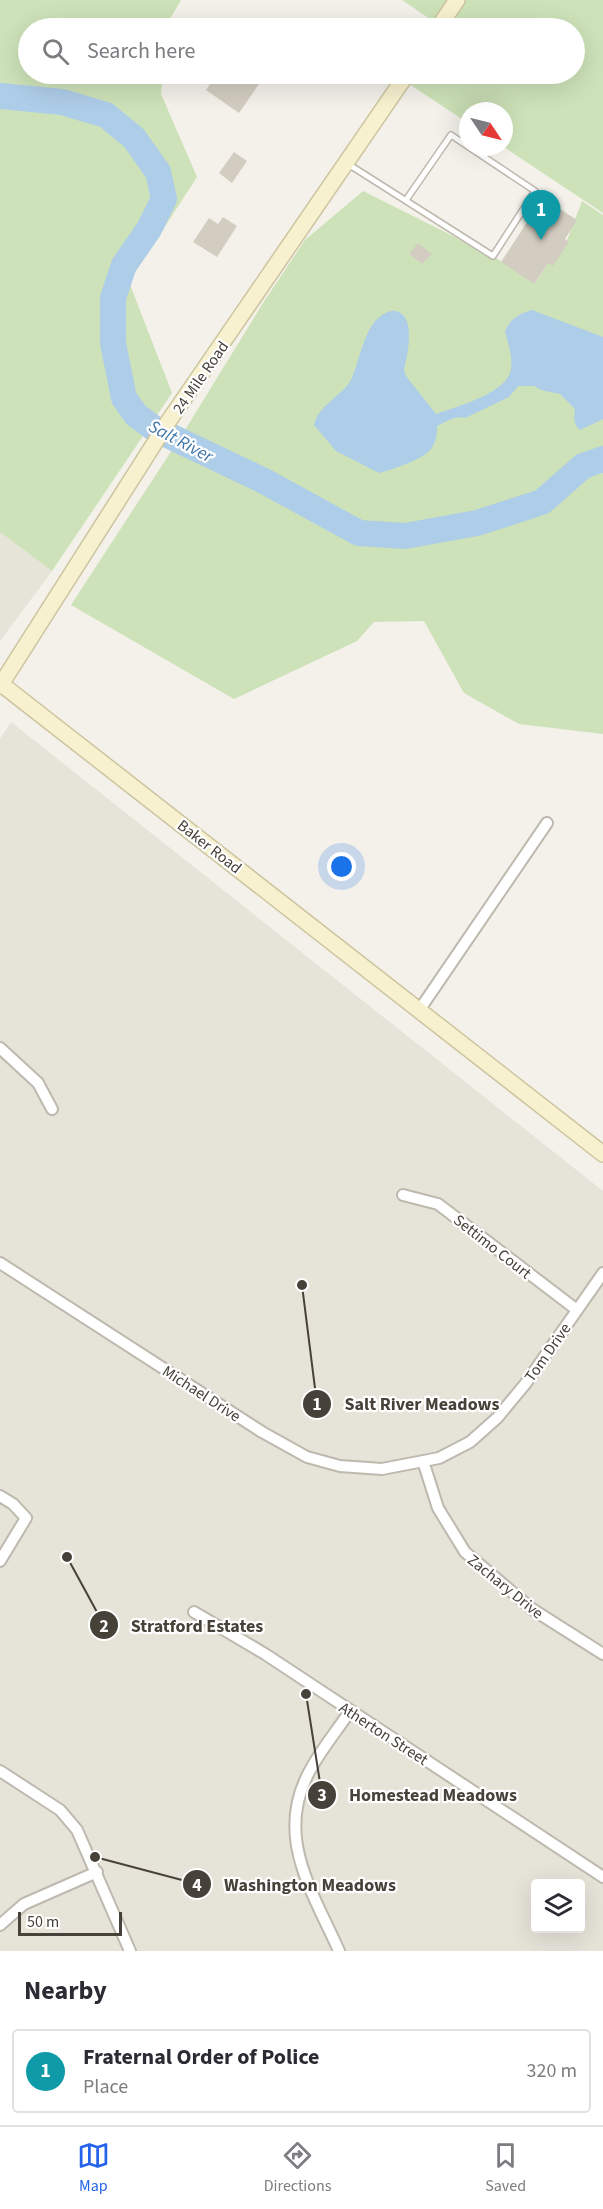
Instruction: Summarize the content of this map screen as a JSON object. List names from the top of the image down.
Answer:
{
  "streets": {
    "street": [
      "24 Mile Road",
      "Baker Road",
      "Settimo Court",
      "Tom Drive",
      "Michael Drive",
      "Zachary Drive",
      "Atherton Street"
    ]
  },
  "crossings": [
    ["24 Mile Road", "Baker Road"],
    ["Settimo Court", "Tom Drive"],
    ["Tom Drive", "Michael Drive"],
    ["Tom Drive", "Zachary Drive"],
    ["Michael Drive", "Zachary Drive"]
  ],
  "water": ["Salt River"],
  "places": [
    "Salt River Meadows",
    "Stratford Estates",
    "Homestead Meadows",
    "Washington Meadows"
  ],
  "scale_bar": "50 m",
  "north": "bottom right",
  "page": {
    "search": "Search here",
    "pins": "1",
    "scale": "50 m",
    "heading": "Nearby",
    "list": [
      {
        "mark": "1",
        "name": "Fraternal Order of Police",
        "note": "Place",
        "value": "320 m"
      }
    ],
    "nav": ["Map", "Directions", "Saved"]
  }
}
